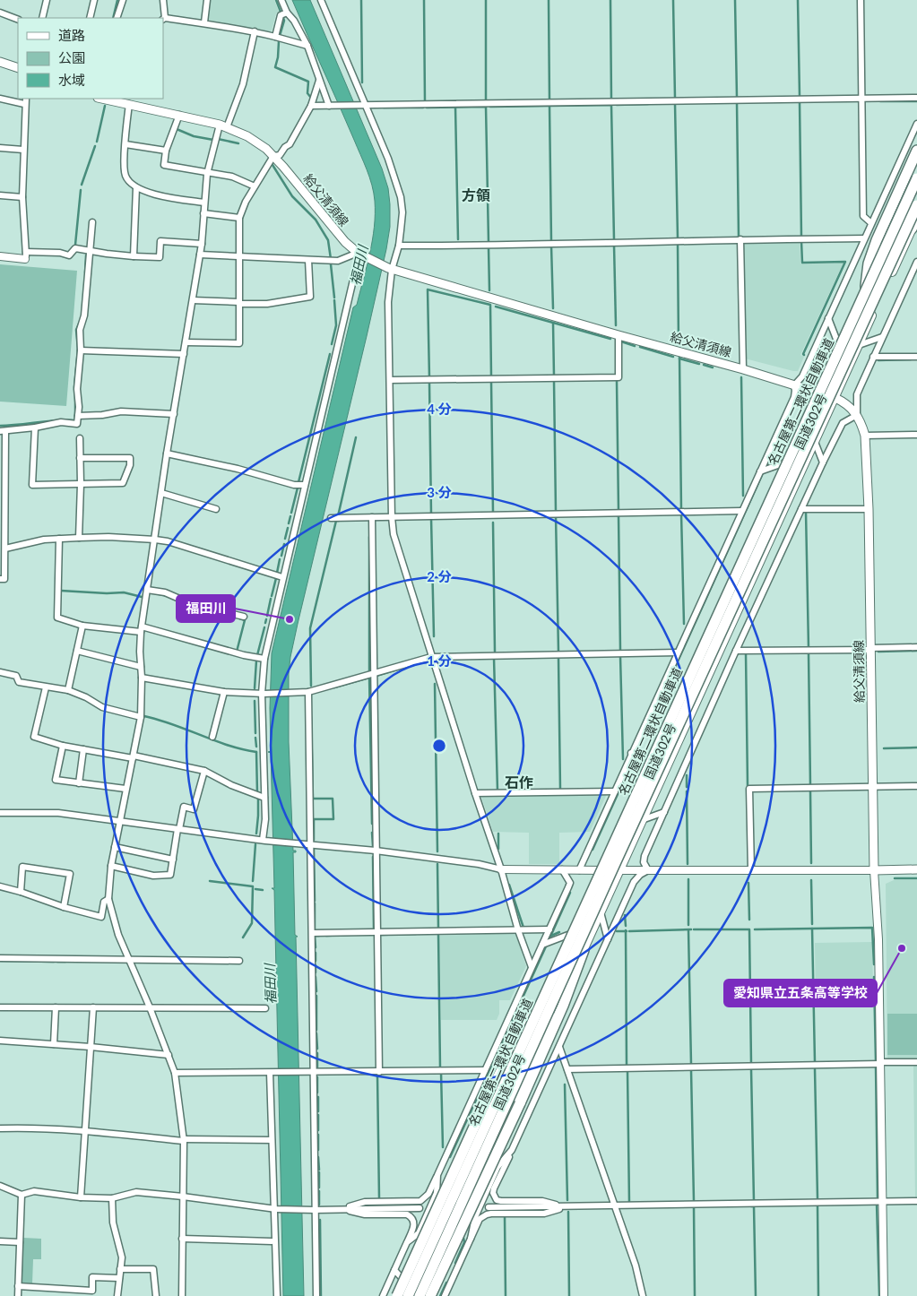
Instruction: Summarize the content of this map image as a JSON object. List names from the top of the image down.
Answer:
{
  "streets": {
    "highway": ["名古屋第二環状自動車道", "国道302号"],
    "main road": ["給父清須線"]
  },
  "crossings": [
    ["給父清須線", "国道302号"]
  ],
  "districts": ["方領", "石作"],
  "water": ["福田川"],
  "places": ["福田川", "愛知県立五条高等学校"],
  "legend": ["道路", "公園", "水域"],
  "rings": [
    "4 分",
    "3 分",
    "2 分",
    "1 分"
  ]
}
